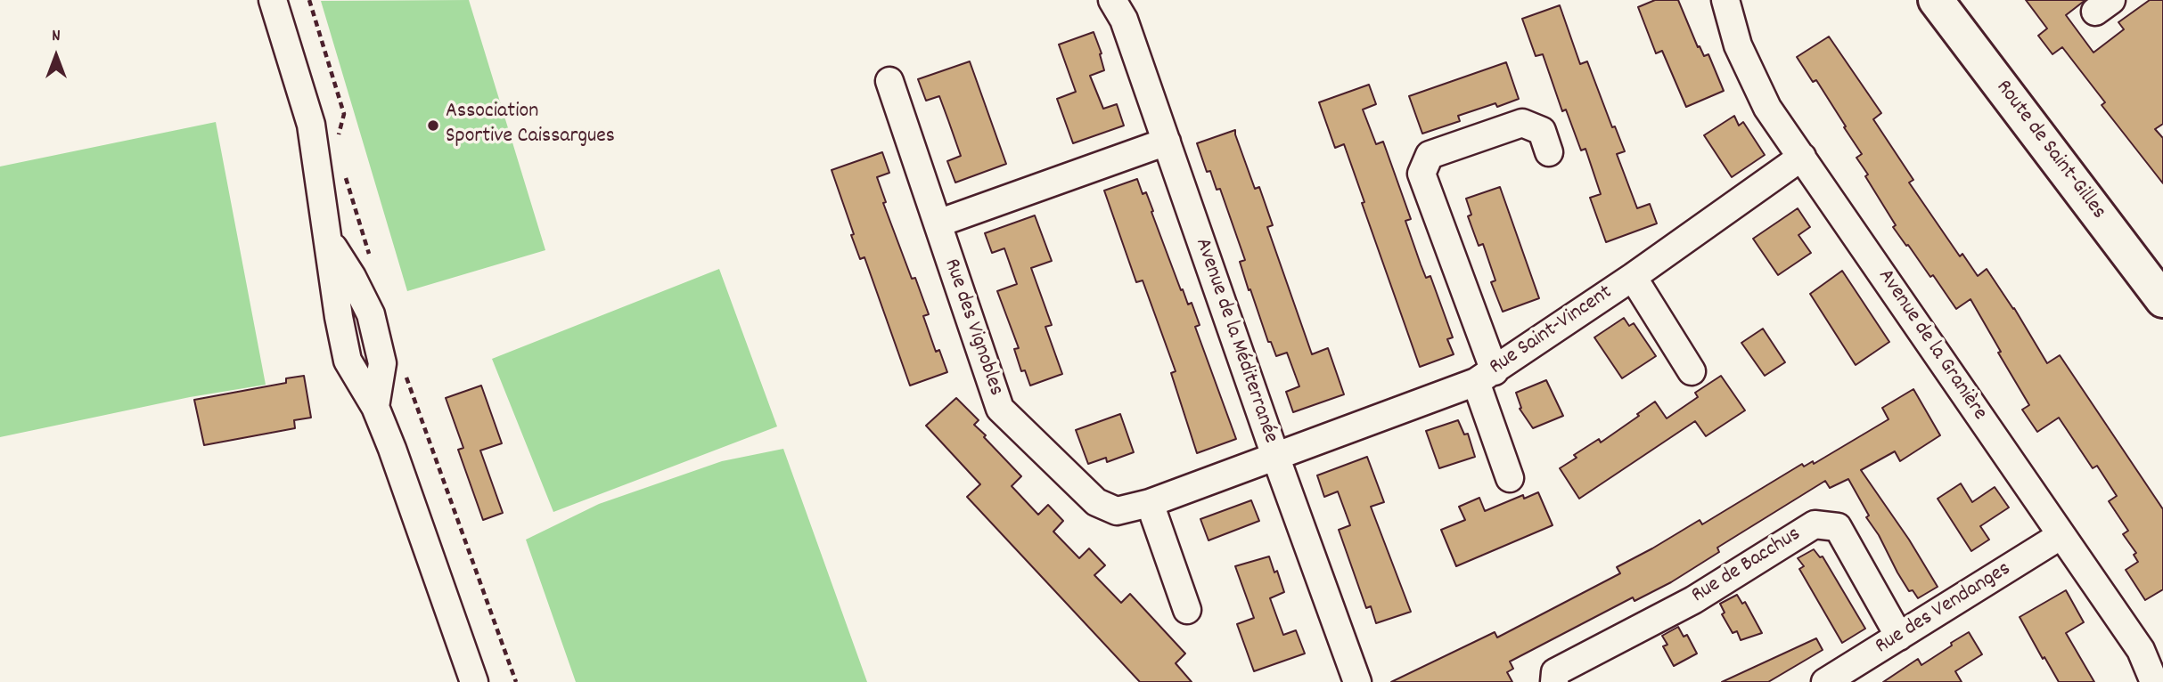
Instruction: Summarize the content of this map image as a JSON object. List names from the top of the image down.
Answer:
{
  "streets": {
    "main road": ["Route de Saint-Gilles"],
    "street": [
      "Rue des Vignobles",
      "Rue Saint-Vincent",
      "Avenue de la Méditerranée",
      "Avenue de la Granière",
      "Rue de Bacchus",
      "Rue des Vendanges"
    ]
  },
  "crossings": [
    ["Rue des Vignobles", "Rue Saint-Vincent"],
    ["Rue des Vignobles", "Avenue de la Méditerranée"],
    ["Rue Saint-Vincent", "Avenue de la Méditerranée"],
    ["Rue Saint-Vincent", "Avenue de la Granière"],
    ["Avenue de la Granière", "Rue des Vendanges"],
    ["Rue de Bacchus", "Rue des Vendanges"]
  ],
  "places": ["Association Sportive Caissargues"],
  "north": "top"
}
